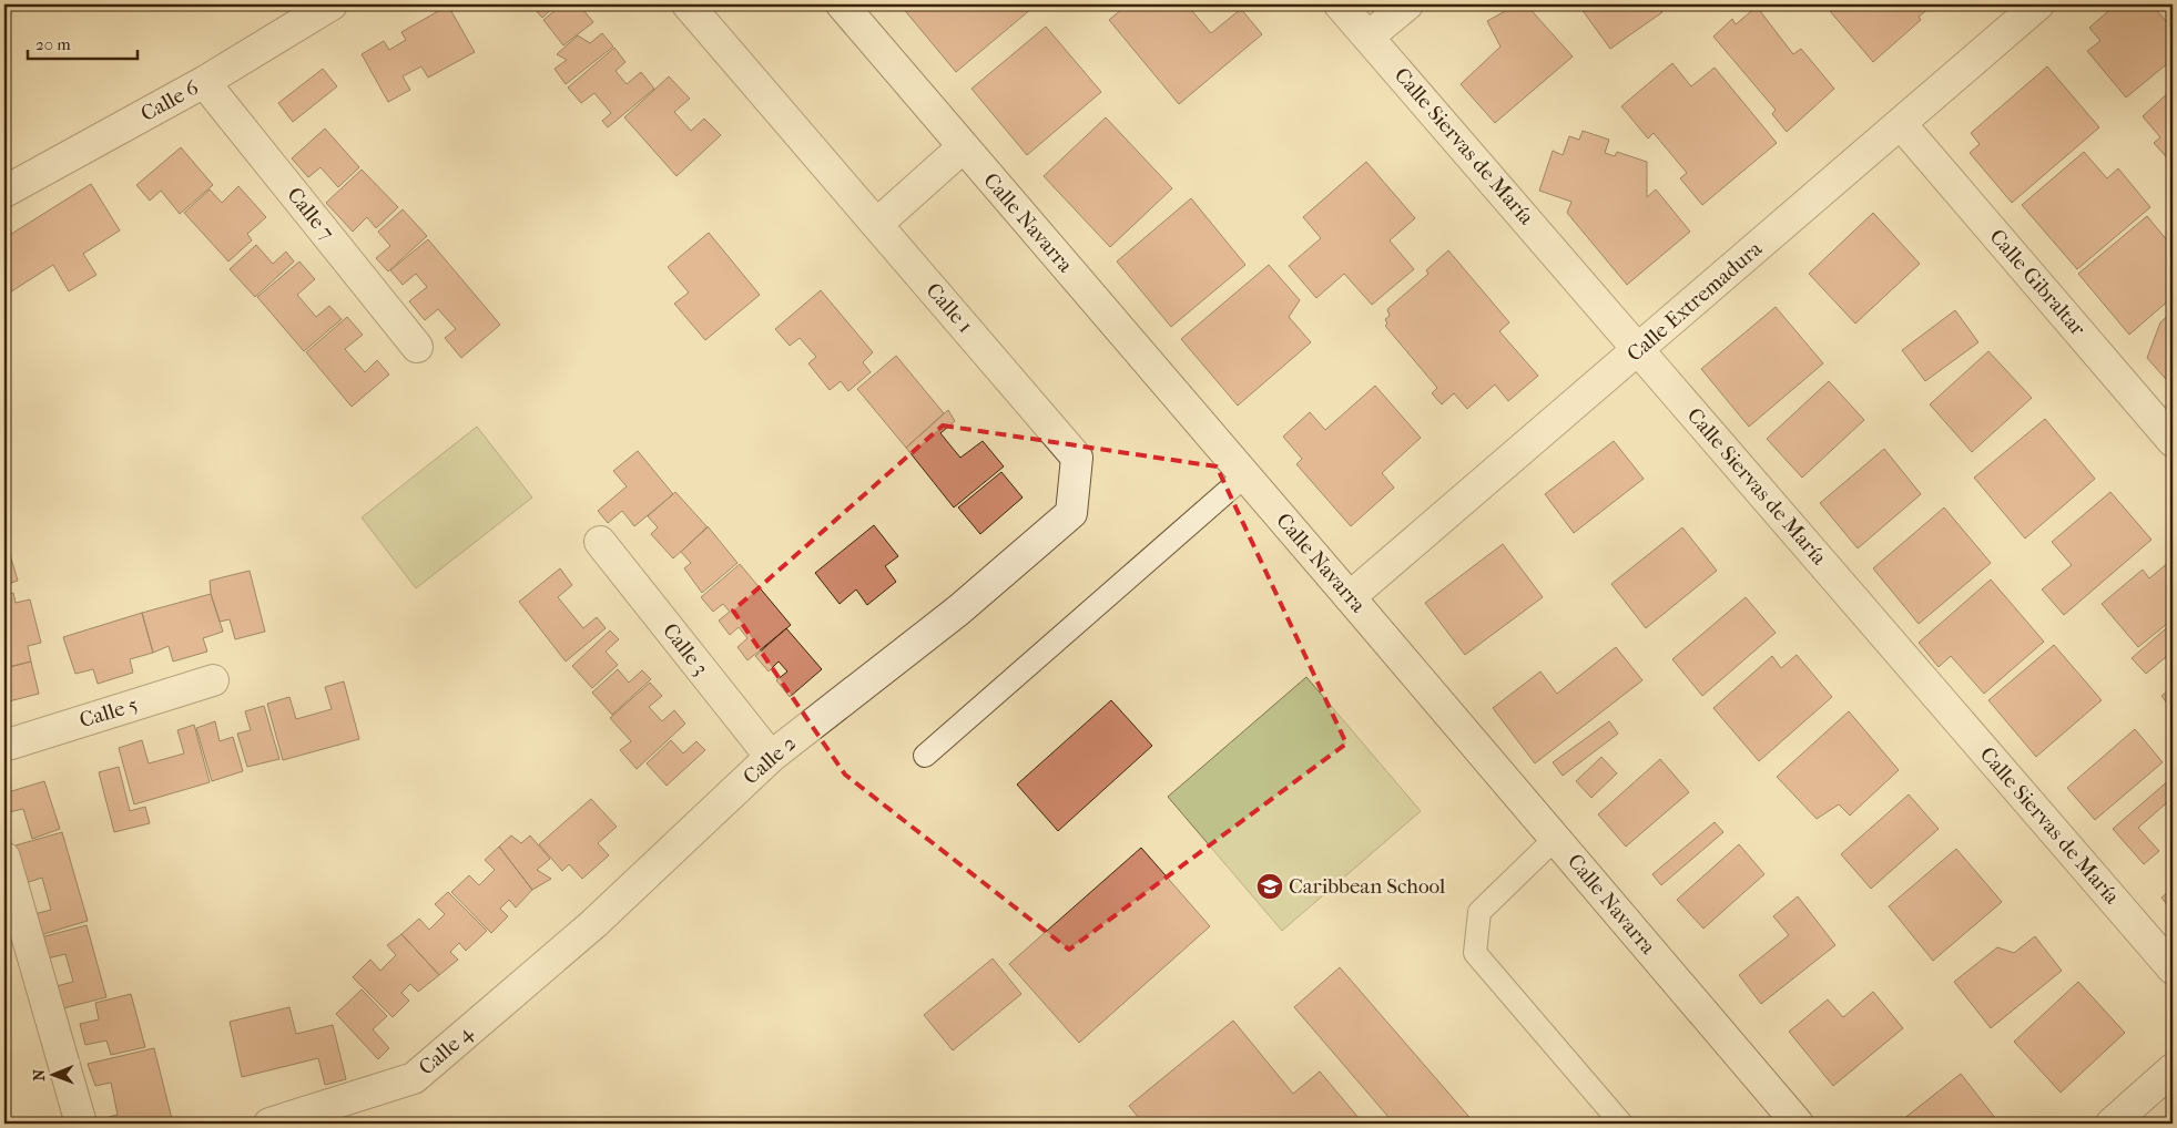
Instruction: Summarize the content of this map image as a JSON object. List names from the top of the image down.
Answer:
{
  "streets": {
    "street": [
      "Calle 6",
      "Calle Siervas de María",
      "Calle 7",
      "Calle Navarra",
      "Calle Gibraltar",
      "Calle Extremadura",
      "Calle 1",
      "Calle 3",
      "Calle 5",
      "Calle 2",
      "Calle 4"
    ]
  },
  "crossings": [
    ["Calle 6", "Calle 7"],
    ["Calle Siervas de María", "Calle Extremadura"],
    ["Calle Navarra", "Calle Extremadura"],
    ["Calle Gibraltar", "Calle Extremadura"],
    ["Calle 1", "Calle 2"],
    ["Calle 3", "Calle 2"],
    ["Calle 2", "Calle 4"]
  ],
  "places": {
    "school or university": ["Caribbean School"]
  },
  "scale_bar": "20 m",
  "north": "left"
}
